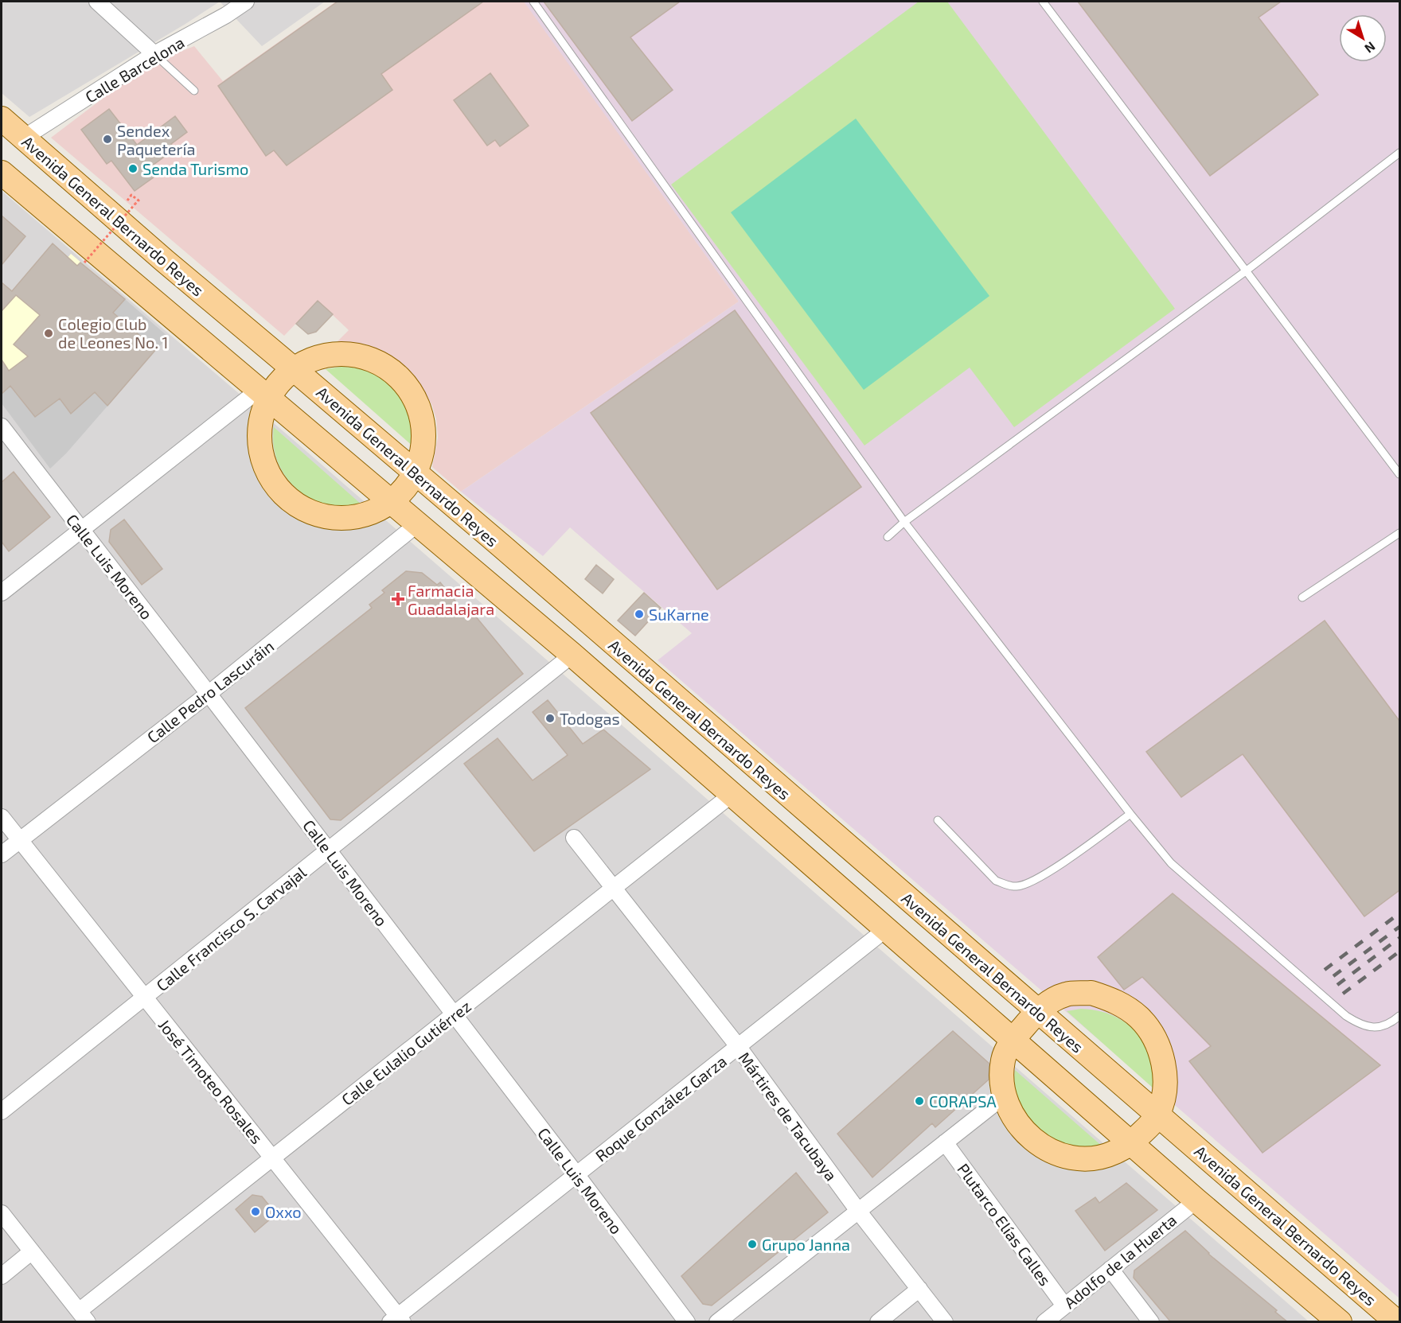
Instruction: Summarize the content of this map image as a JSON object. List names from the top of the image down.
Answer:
{
  "streets": {
    "main road": ["Avenida General Bernardo Reyes"],
    "street": [
      "Calle Barcelona",
      "Calle Luis Moreno",
      "Calle Pedro Lascuráin",
      "Calle Francisco S. Carvajal",
      "Calle Eulalio Gutiérrez",
      "José Timoteo Rosales",
      "Roque González Garza",
      "Mártires de Tacubaya",
      "Plutarco Elías Calles",
      "Adolfo de la Huerta"
    ]
  },
  "crossings": [
    ["Calle Barcelona", "Avenida General Bernardo Reyes"],
    ["Calle Luis Moreno", "Calle Pedro Lascuráin"],
    ["Calle Luis Moreno", "Calle Francisco S. Carvajal"],
    ["Calle Luis Moreno", "Calle Eulalio Gutiérrez"],
    ["Calle Luis Moreno", "Roque González Garza"],
    ["Calle Pedro Lascuráin", "José Timoteo Rosales"],
    ["Calle Francisco S. Carvajal", "José Timoteo Rosales"],
    ["Calle Eulalio Gutiérrez", "José Timoteo Rosales"],
    ["Calle Eulalio Gutiérrez", "Mártires de Tacubaya"],
    ["José Timoteo Rosales", "Roque González Garza"],
    ["Roque González Garza", "Mártires de Tacubaya"],
    ["Plutarco Elías Calles", "Adolfo de la Huerta"]
  ],
  "places": {
    "other": [
      "Sendex Paquetería",
      "Senda Turismo",
      "Colegio Club de Leones No. 1",
      "SuKarne",
      "Todogas",
      "CORAPSA",
      "Oxxo",
      "Grupo Janna"
    ],
    "health": ["Farmacia Guadalajara"]
  },
  "north": "bottom right"
}
